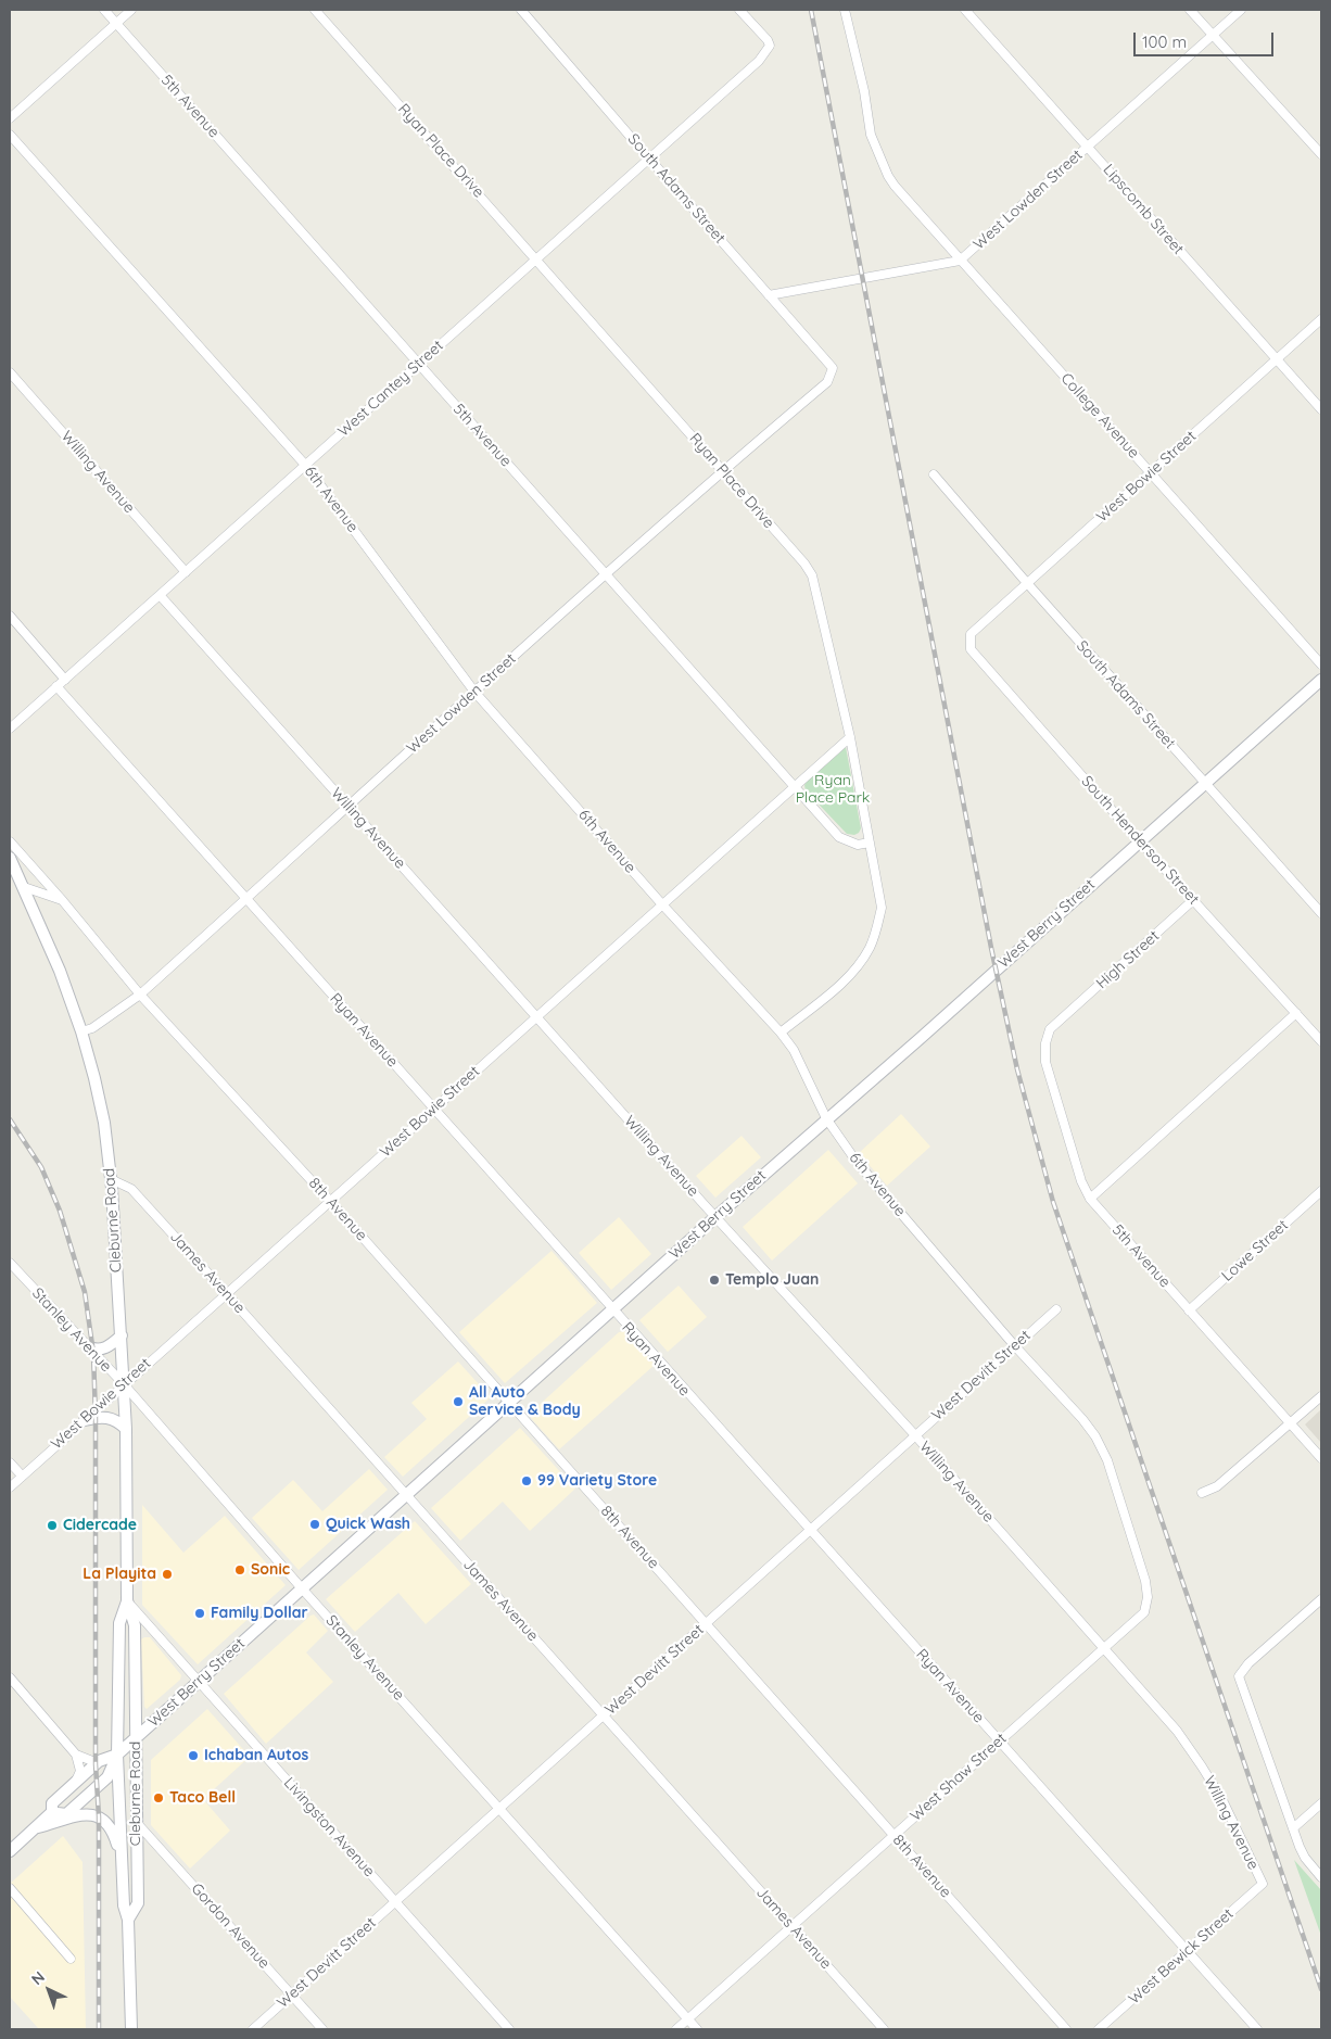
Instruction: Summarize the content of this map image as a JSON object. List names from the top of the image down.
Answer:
{
  "streets": {
    "main road": ["West Berry Street", "Cleburne Road"],
    "street": [
      "5th Avenue",
      "Ryan Place Drive",
      "South Adams Street",
      "West Lowden Street",
      "Lipscomb Street",
      "West Cantey Street",
      "College Avenue",
      "Willing Avenue",
      "West Bowie Street",
      "6th Avenue",
      "South Henderson Street",
      "High Street",
      "Ryan Avenue",
      "8th Avenue",
      "Lowe Street",
      "James Avenue",
      "Stanley Avenue",
      "West Devitt Street",
      "West Shaw Street",
      "Livingston Avenue",
      "Gordon Avenue",
      "West Bewick Street"
    ]
  },
  "crossings": [
    ["5th Avenue", "Ryan Place Drive"],
    ["5th Avenue", "West Lowden Street"],
    ["5th Avenue", "West Cantey Street"],
    ["5th Avenue", "West Bowie Street"],
    ["5th Avenue", "High Street"],
    ["5th Avenue", "Lowe Street"],
    ["Ryan Place Drive", "West Lowden Street"],
    ["Ryan Place Drive", "West Cantey Street"],
    ["Ryan Place Drive", "West Bowie Street"],
    ["Ryan Place Drive", "6th Avenue"],
    ["South Adams Street", "West Lowden Street"],
    ["South Adams Street", "West Cantey Street"],
    ["South Adams Street", "West Bowie Street"],
    ["South Adams Street", "West Berry Street"],
    ["West Lowden Street", "Lipscomb Street"],
    ["West Lowden Street", "College Avenue"],
    ["West Lowden Street", "Willing Avenue"],
    ["West Lowden Street", "6th Avenue"],
    ["West Lowden Street", "Ryan Avenue"],
    ["West Lowden Street", "8th Avenue"],
    ["West Lowden Street", "Cleburne Road"],
    ["Lipscomb Street", "West Bowie Street"],
    ["West Cantey Street", "Willing Avenue"],
    ["West Cantey Street", "6th Avenue"],
    ["West Cantey Street", "Ryan Avenue"],
    ["College Avenue", "West Bowie Street"],
    ["Willing Avenue", "West Bowie Street"],
    ["Willing Avenue", "West Berry Street"],
    ["Willing Avenue", "West Devitt Street"],
    ["Willing Avenue", "West Shaw Street"],
    ["Willing Avenue", "West Bewick Street"],
    ["West Bowie Street", "6th Avenue"],
    ["West Bowie Street", "South Henderson Street"],
    ["West Bowie Street", "Ryan Avenue"],
    ["West Bowie Street", "8th Avenue"],
    ["West Bowie Street", "Cleburne Road"],
    ["West Bowie Street", "James Avenue"],
    ["West Bowie Street", "Stanley Avenue"],
    ["6th Avenue", "West Berry Street"],
    ["6th Avenue", "West Devitt Street"],
    ["6th Avenue", "West Shaw Street"],
    ["South Henderson Street", "West Berry Street"],
    ["South Henderson Street", "High Street"],
    ["West Berry Street", "Ryan Avenue"],
    ["West Berry Street", "8th Avenue"],
    ["West Berry Street", "Cleburne Road"],
    ["West Berry Street", "James Avenue"],
    ["West Berry Street", "Stanley Avenue"],
    ["West Berry Street", "Livingston Avenue"],
    ["Ryan Avenue", "West Devitt Street"],
    ["Ryan Avenue", "West Shaw Street"],
    ["Ryan Avenue", "West Bewick Street"],
    ["8th Avenue", "West Devitt Street"],
    ["8th Avenue", "West Shaw Street"],
    ["Cleburne Road", "James Avenue"],
    ["Cleburne Road", "Stanley Avenue"],
    ["Cleburne Road", "Livingston Avenue"],
    ["Cleburne Road", "Gordon Avenue"],
    ["James Avenue", "West Devitt Street"],
    ["James Avenue", "West Shaw Street"],
    ["Stanley Avenue", "West Devitt Street"],
    ["Stanley Avenue", "West Shaw Street"],
    ["West Devitt Street", "Livingston Avenue"],
    ["West Devitt Street", "Gordon Avenue"]
  ],
  "parks": ["Ryan Place Park"],
  "places": [
    "Templo Juan",
    "All Auto Service & Body",
    "99 Variety Store",
    "Quick Wash",
    "Cidercade",
    "Sonic",
    "La Playita",
    "Family Dollar",
    "Ichaban Autos",
    "Taco Bell"
  ],
  "scale_bar": "100 m",
  "north": "top left"
}
